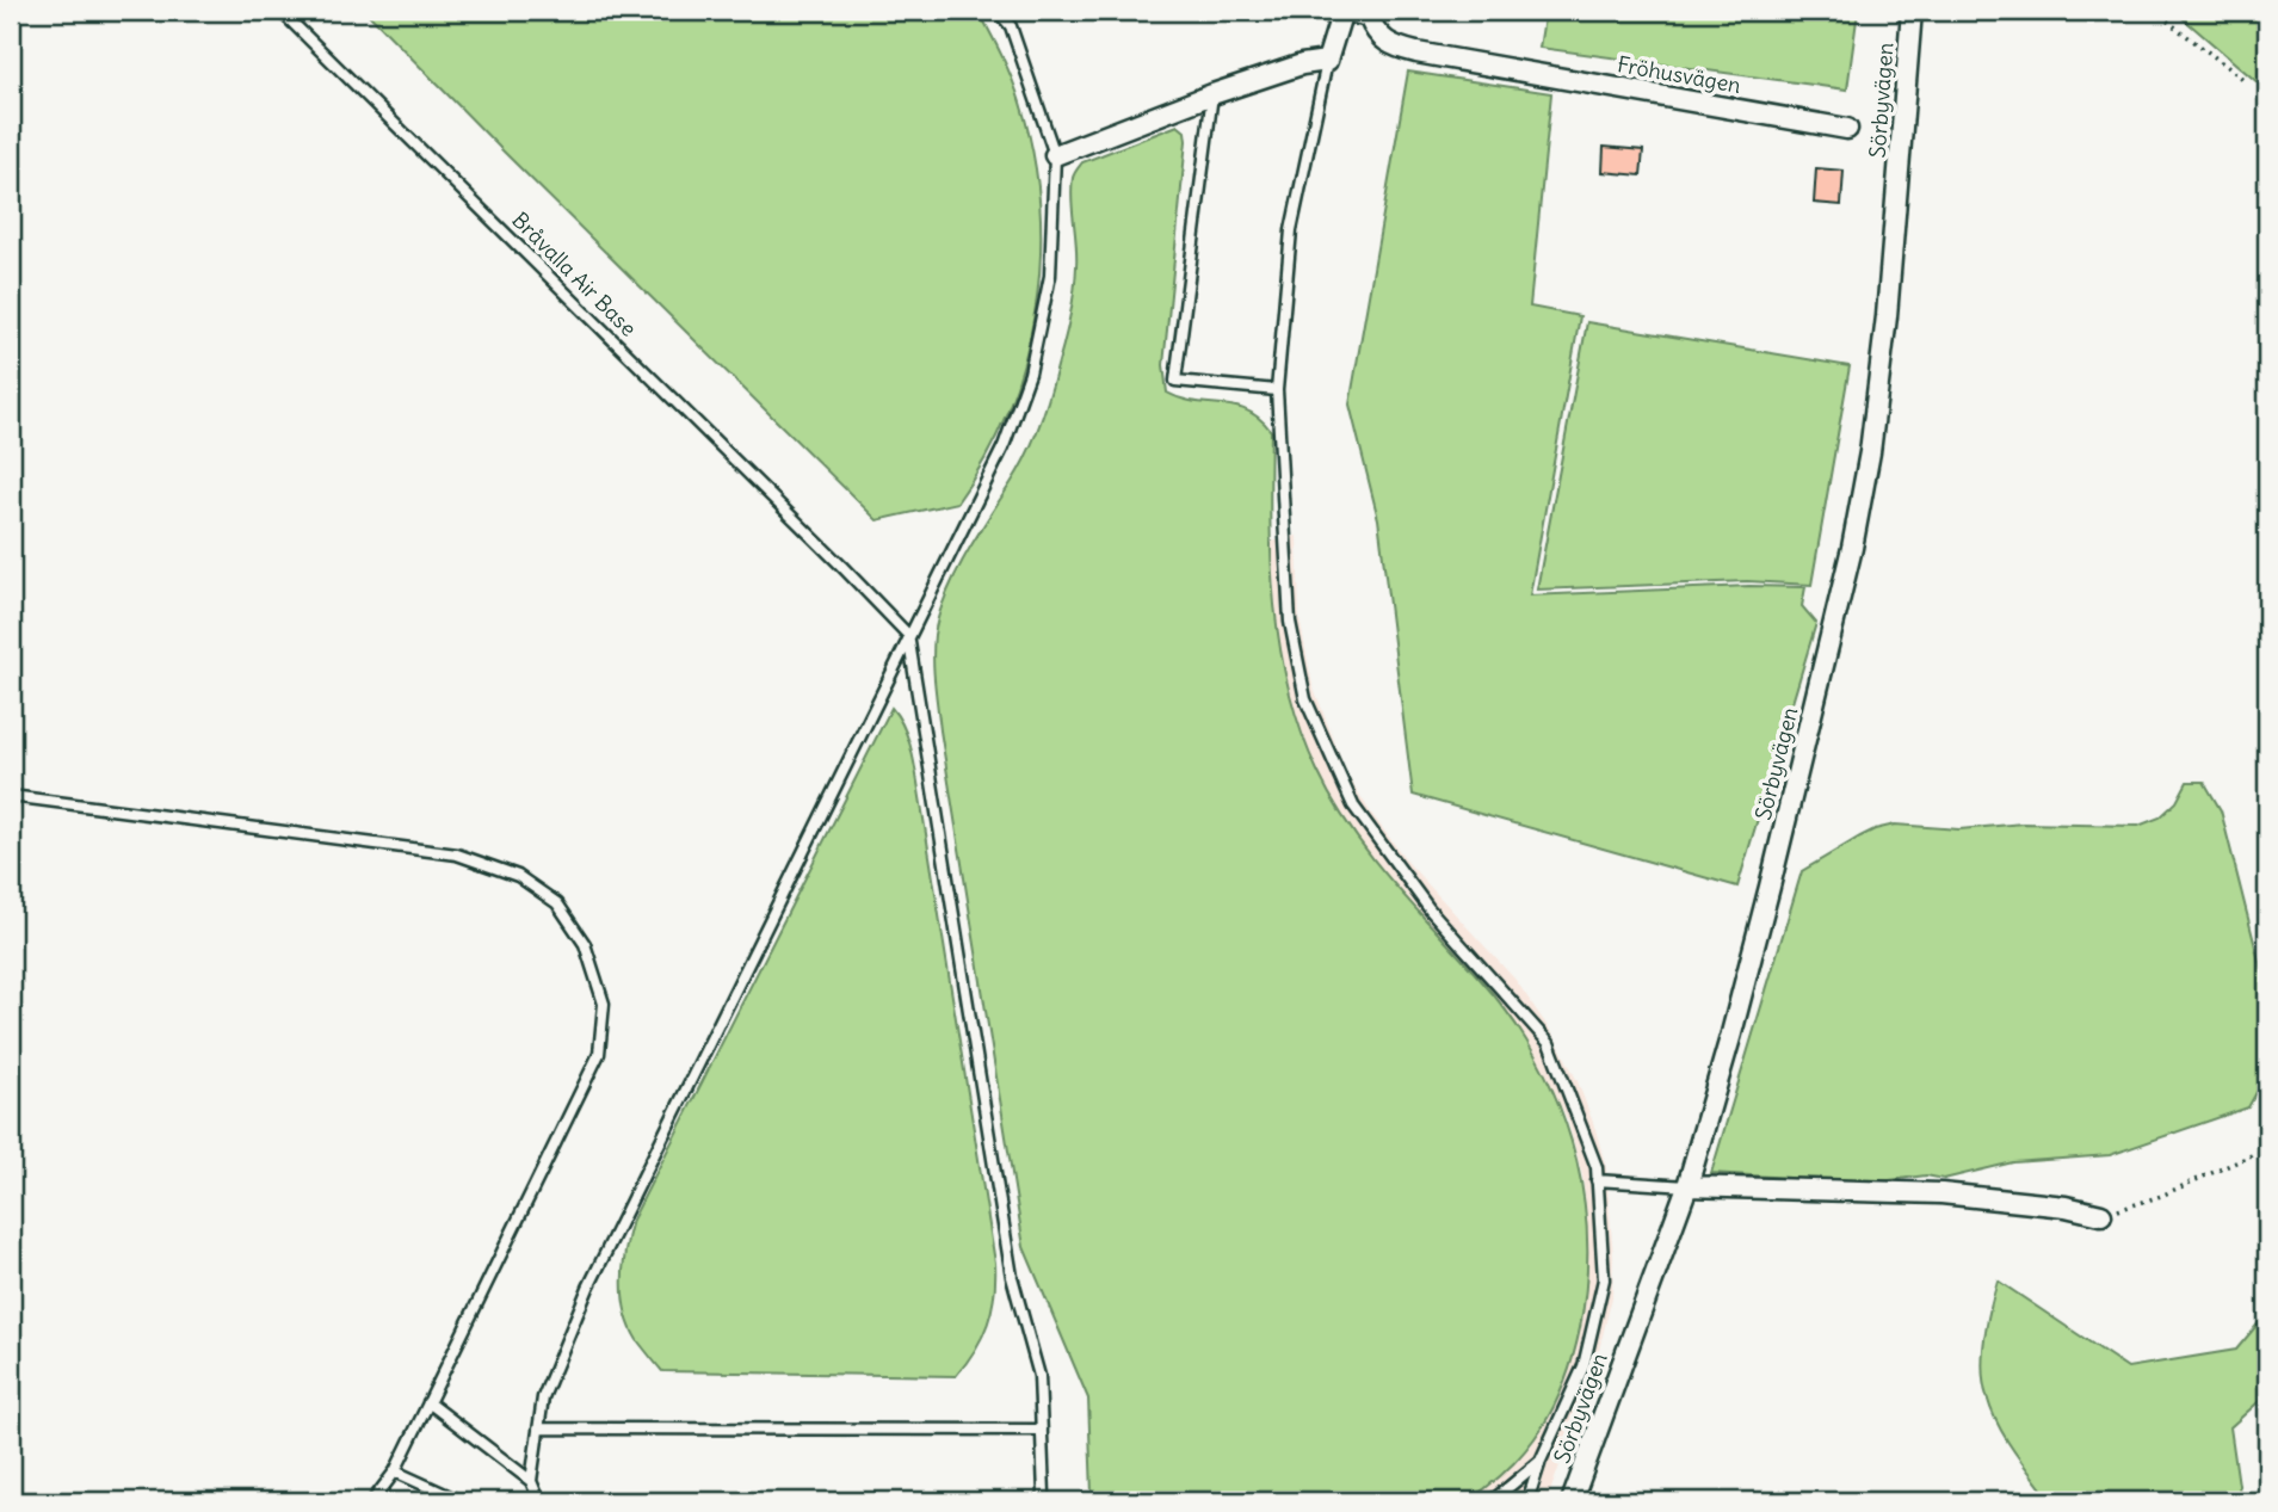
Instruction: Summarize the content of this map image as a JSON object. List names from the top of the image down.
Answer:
{
  "streets": {
    "street": ["Fröhusvägen", "Sörbyvägen"],
    "lane": ["Bråvalla Air Base"]
  }
}
